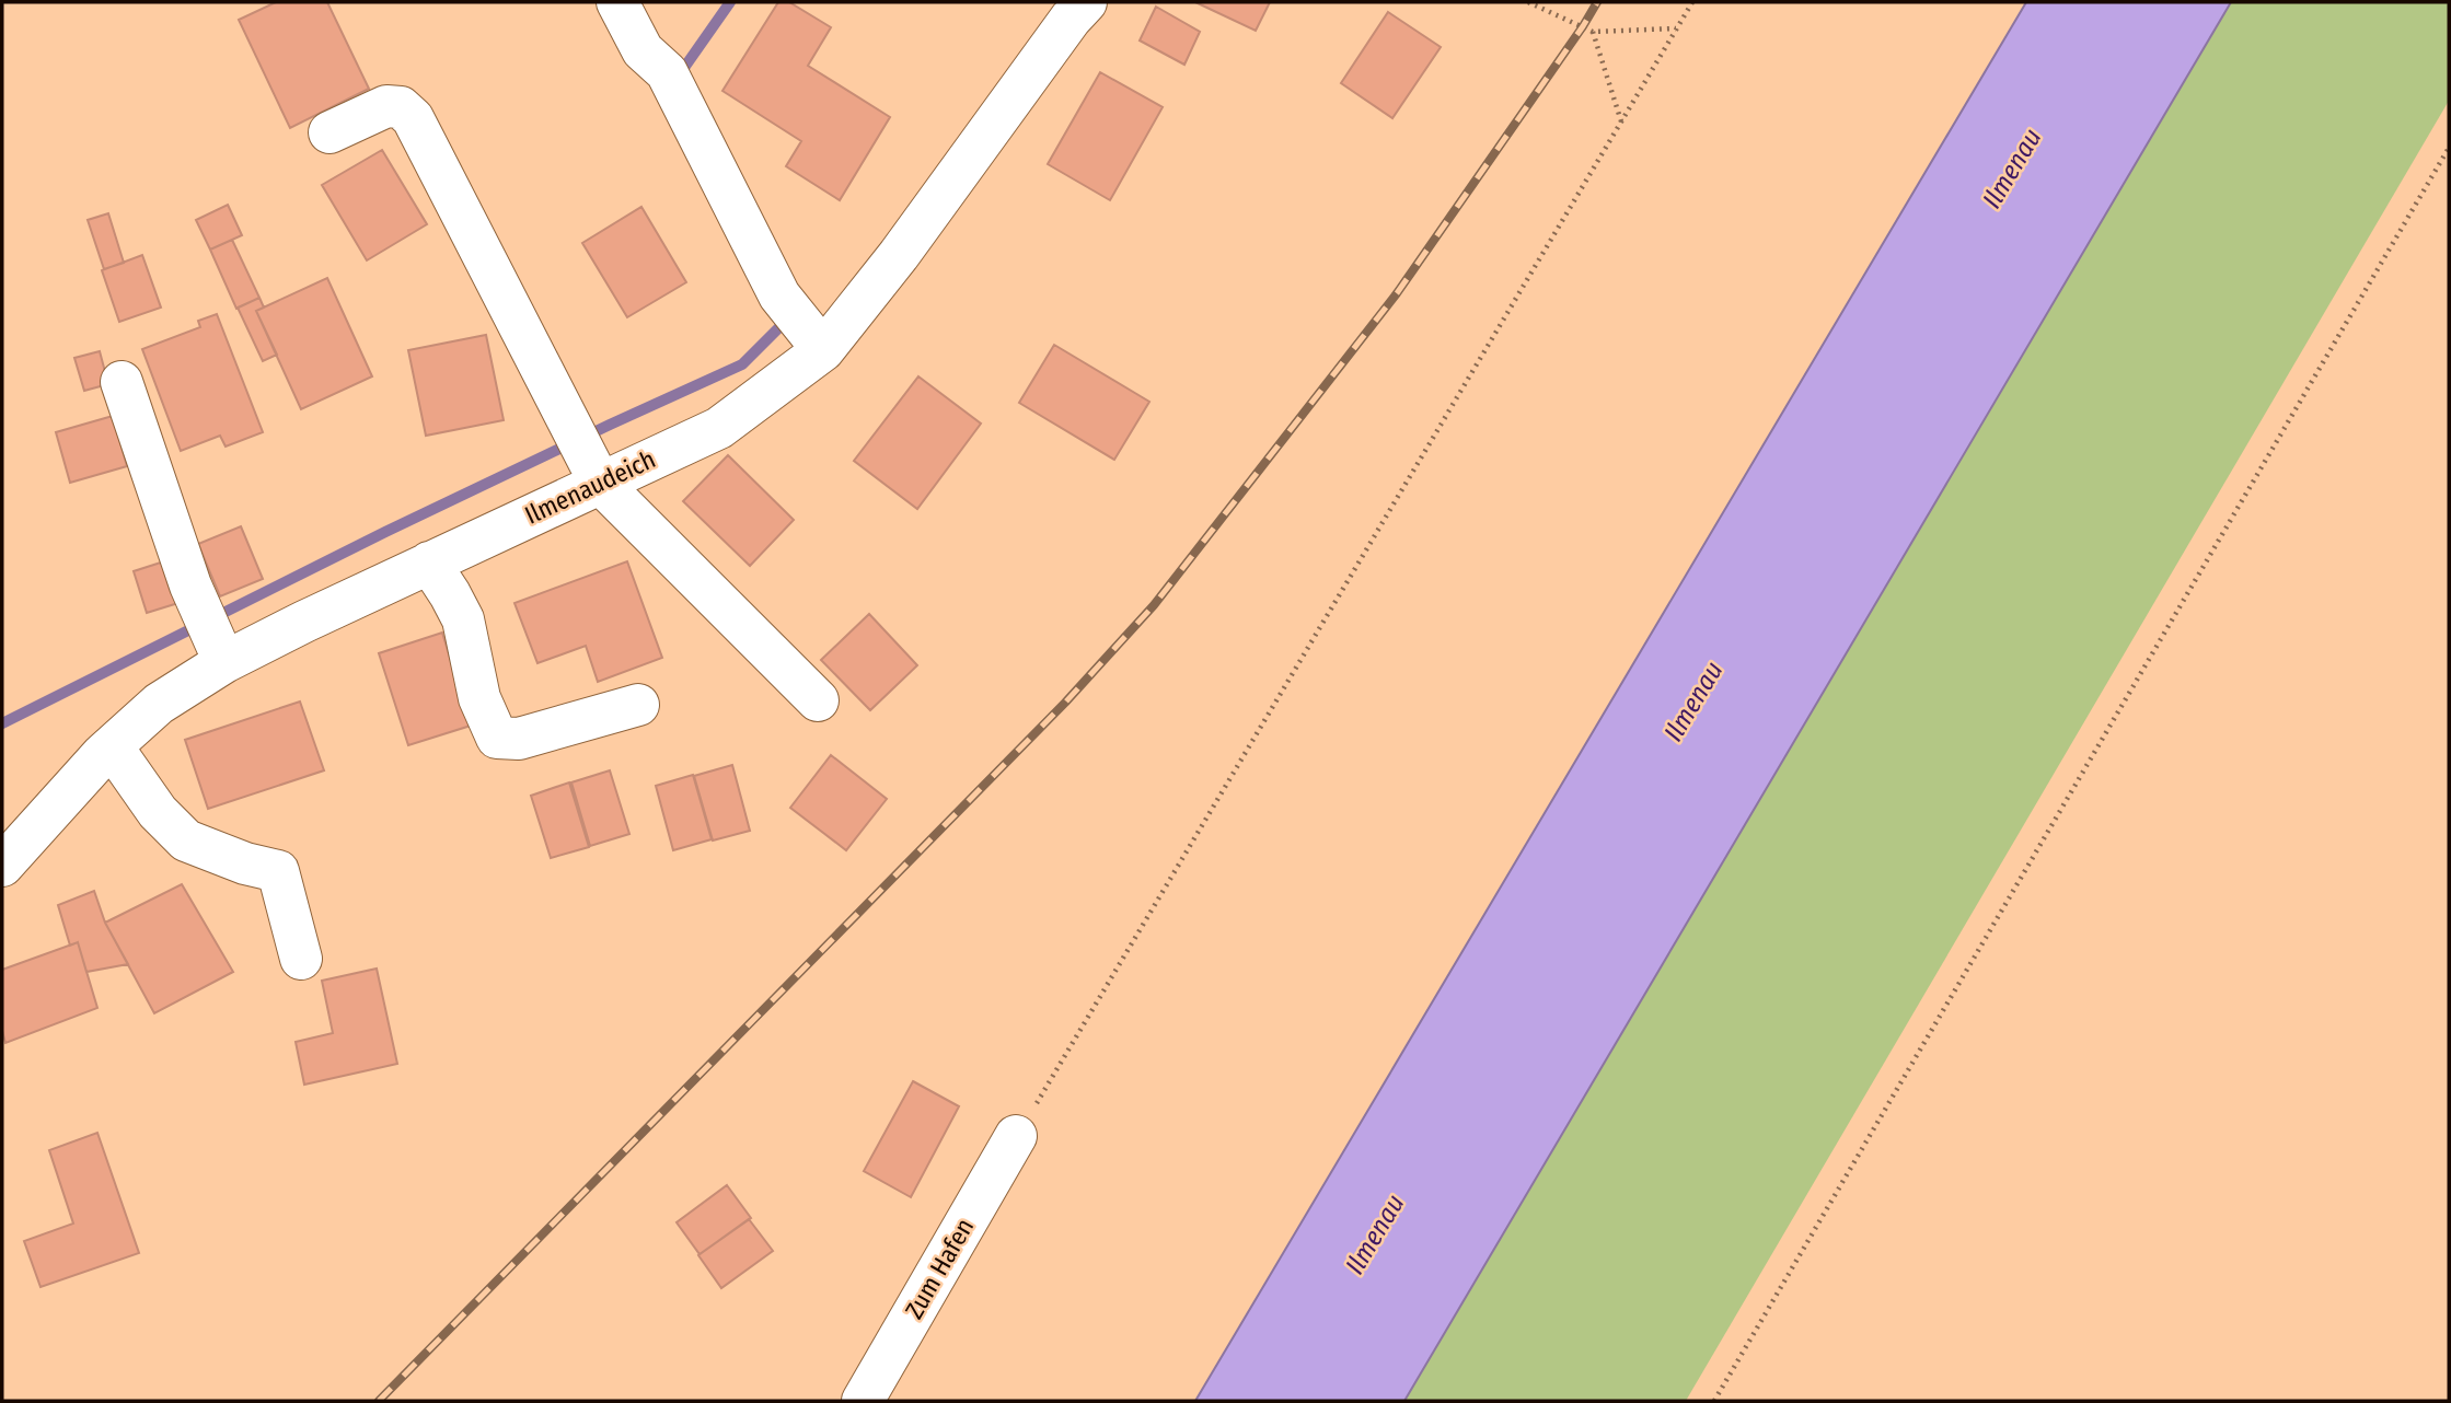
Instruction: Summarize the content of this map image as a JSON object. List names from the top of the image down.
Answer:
{
  "streets": {
    "street": ["Ilmenaudeich", "Zum Hafen"]
  },
  "water": ["Ilmenau"]
}
